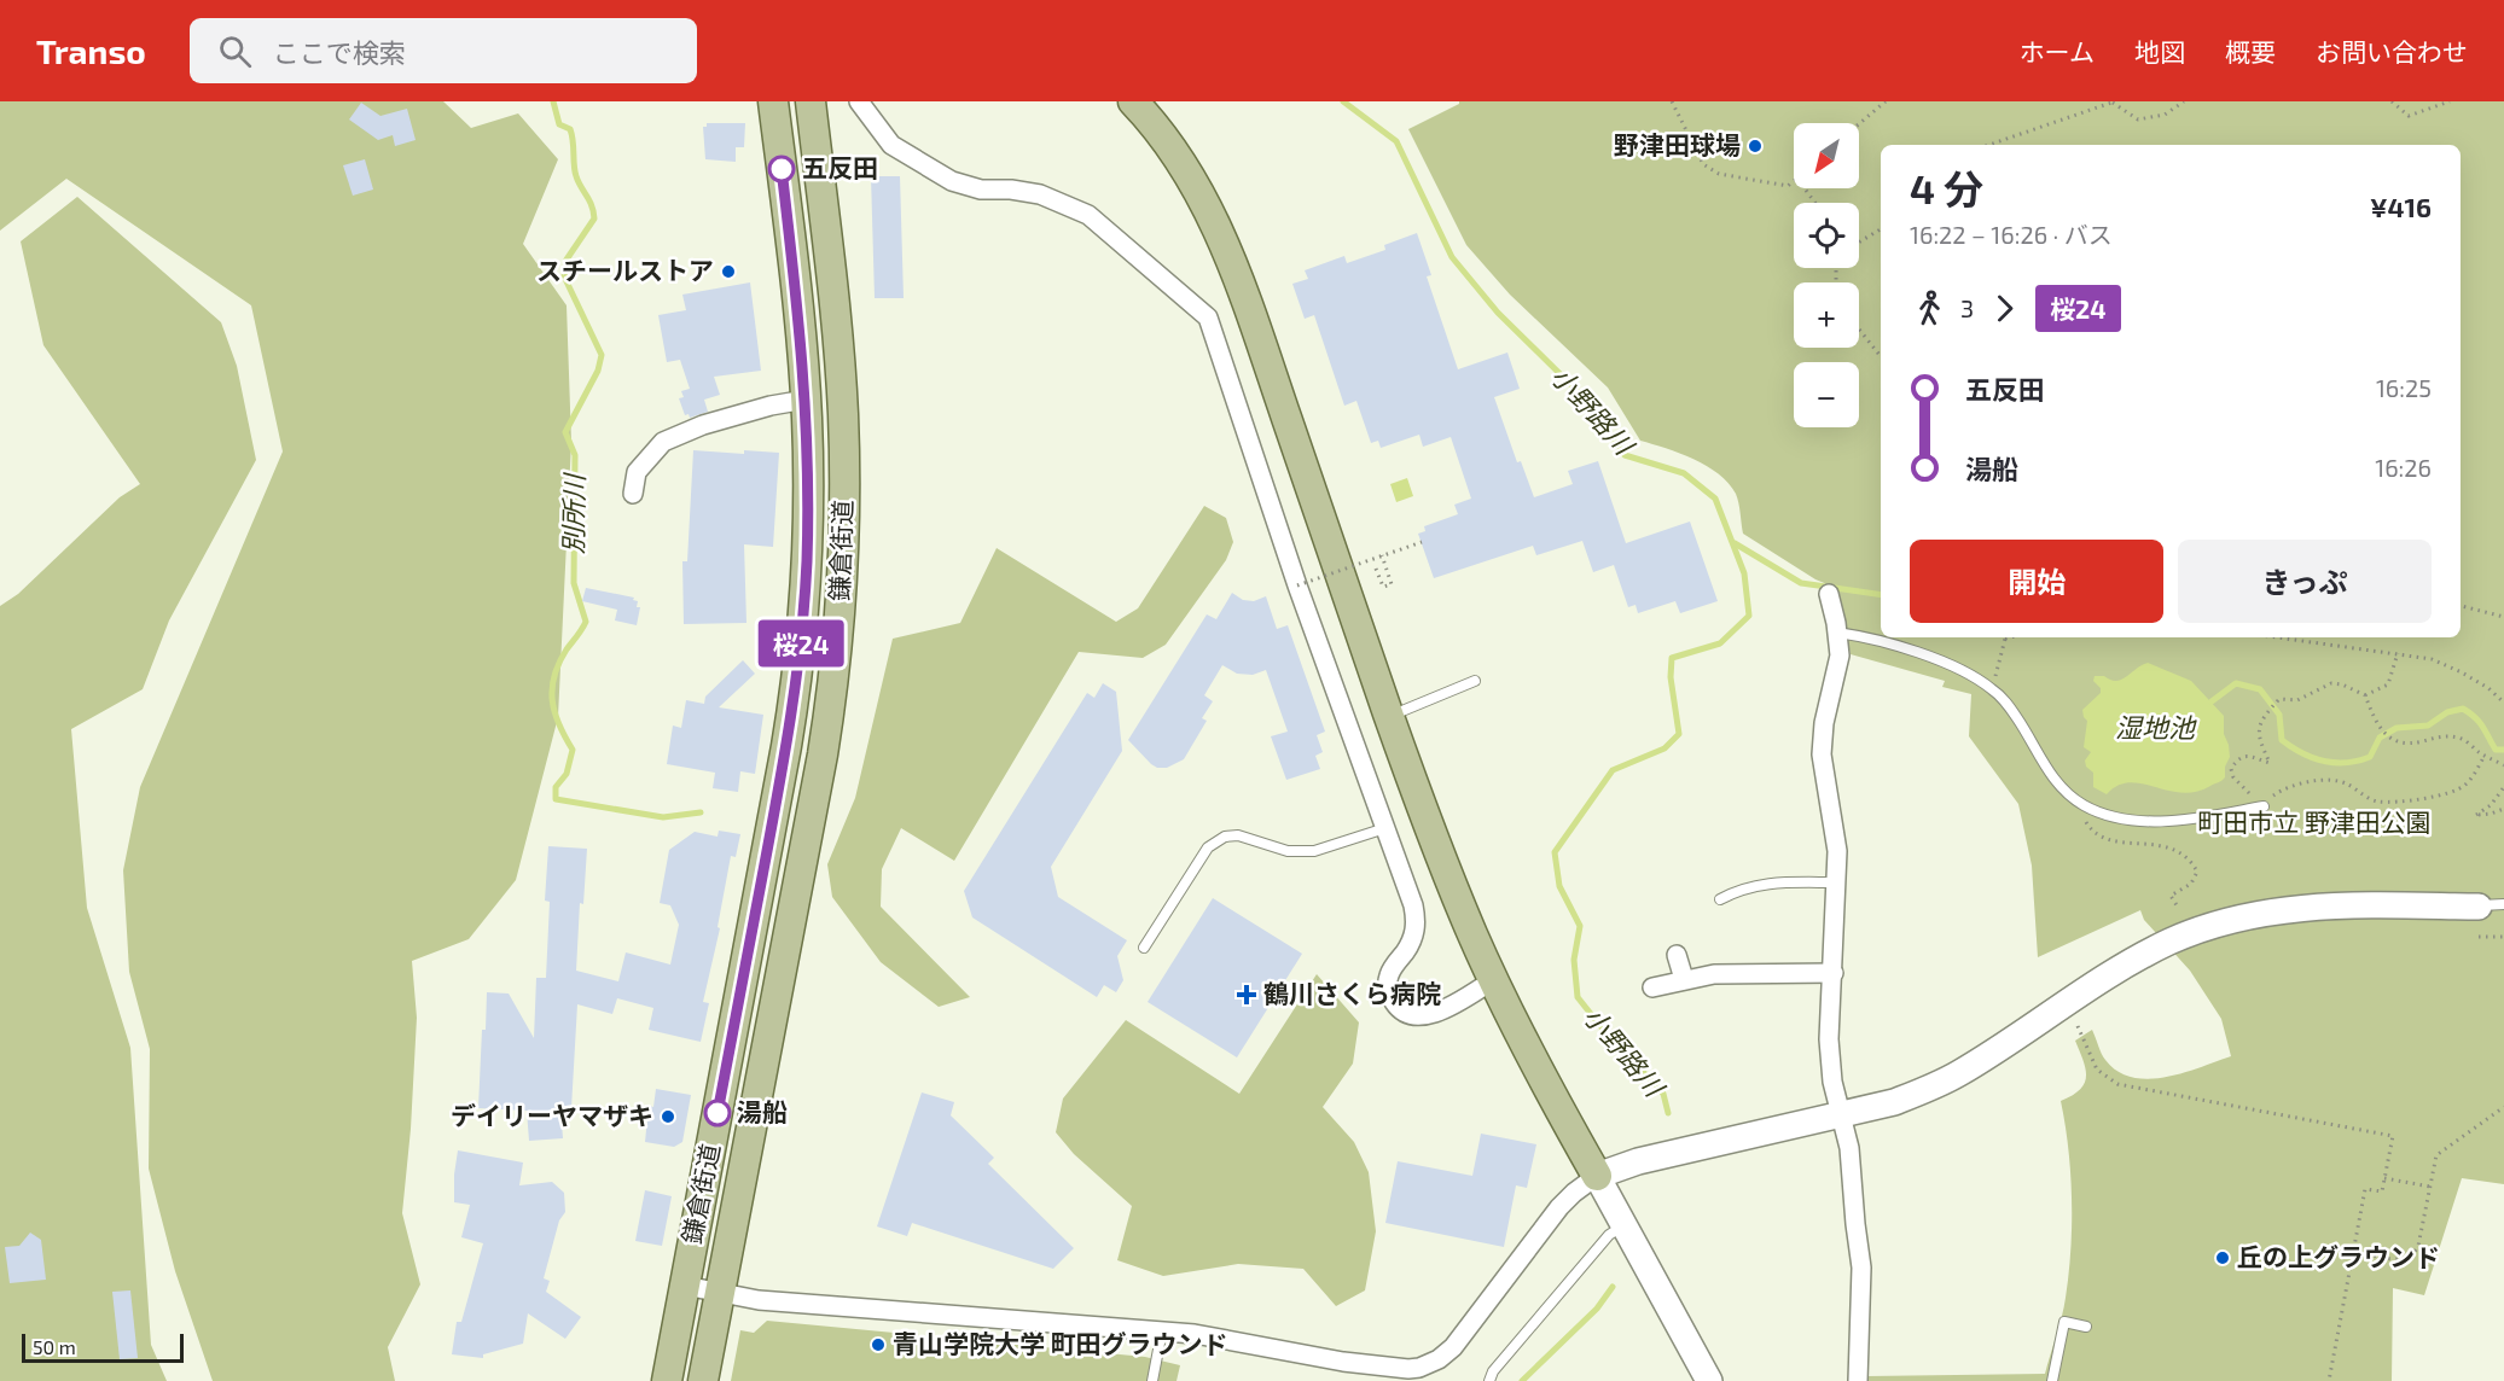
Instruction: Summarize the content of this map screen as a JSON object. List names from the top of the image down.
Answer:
{
  "streets": {
    "main road": ["鎌倉街道"]
  },
  "water": ["小野路川", "別所川", "湿地池"],
  "parks": ["町田市立 野津田公園"],
  "places": {
    "other": [
      "野津田球場",
      "五反田",
      "スチールストア",
      "湯船",
      "デイリーヤマザキ",
      "丘の上グラウンド",
      "青山学院大学 町田グラウンド"
    ],
    "health": ["鶴川さくら病院"]
  },
  "lines": ["bus line 桜24"],
  "scale_bar": "50 m",
  "north": "bottom left",
  "page": {
    "header": "Transo",
    "search": "ここで検索",
    "nav": [
      "ホーム",
      "地図",
      "概要",
      "お問い合わせ"
    ],
    "on_map": "桜24",
    "map_buttons": ["+", "−"],
    "heading": ["4 分", "16:22 – 16:26 · バス", "¥416"],
    "legs": ["3", "桜24"],
    "list": [
      {
        "name": "五反田",
        "value": "16:25"
      },
      {
        "name": "湯船",
        "value": "16:26"
      }
    ],
    "buttons": ["開始", "きっぷ"],
    "scale": "50 m"
  }
}
